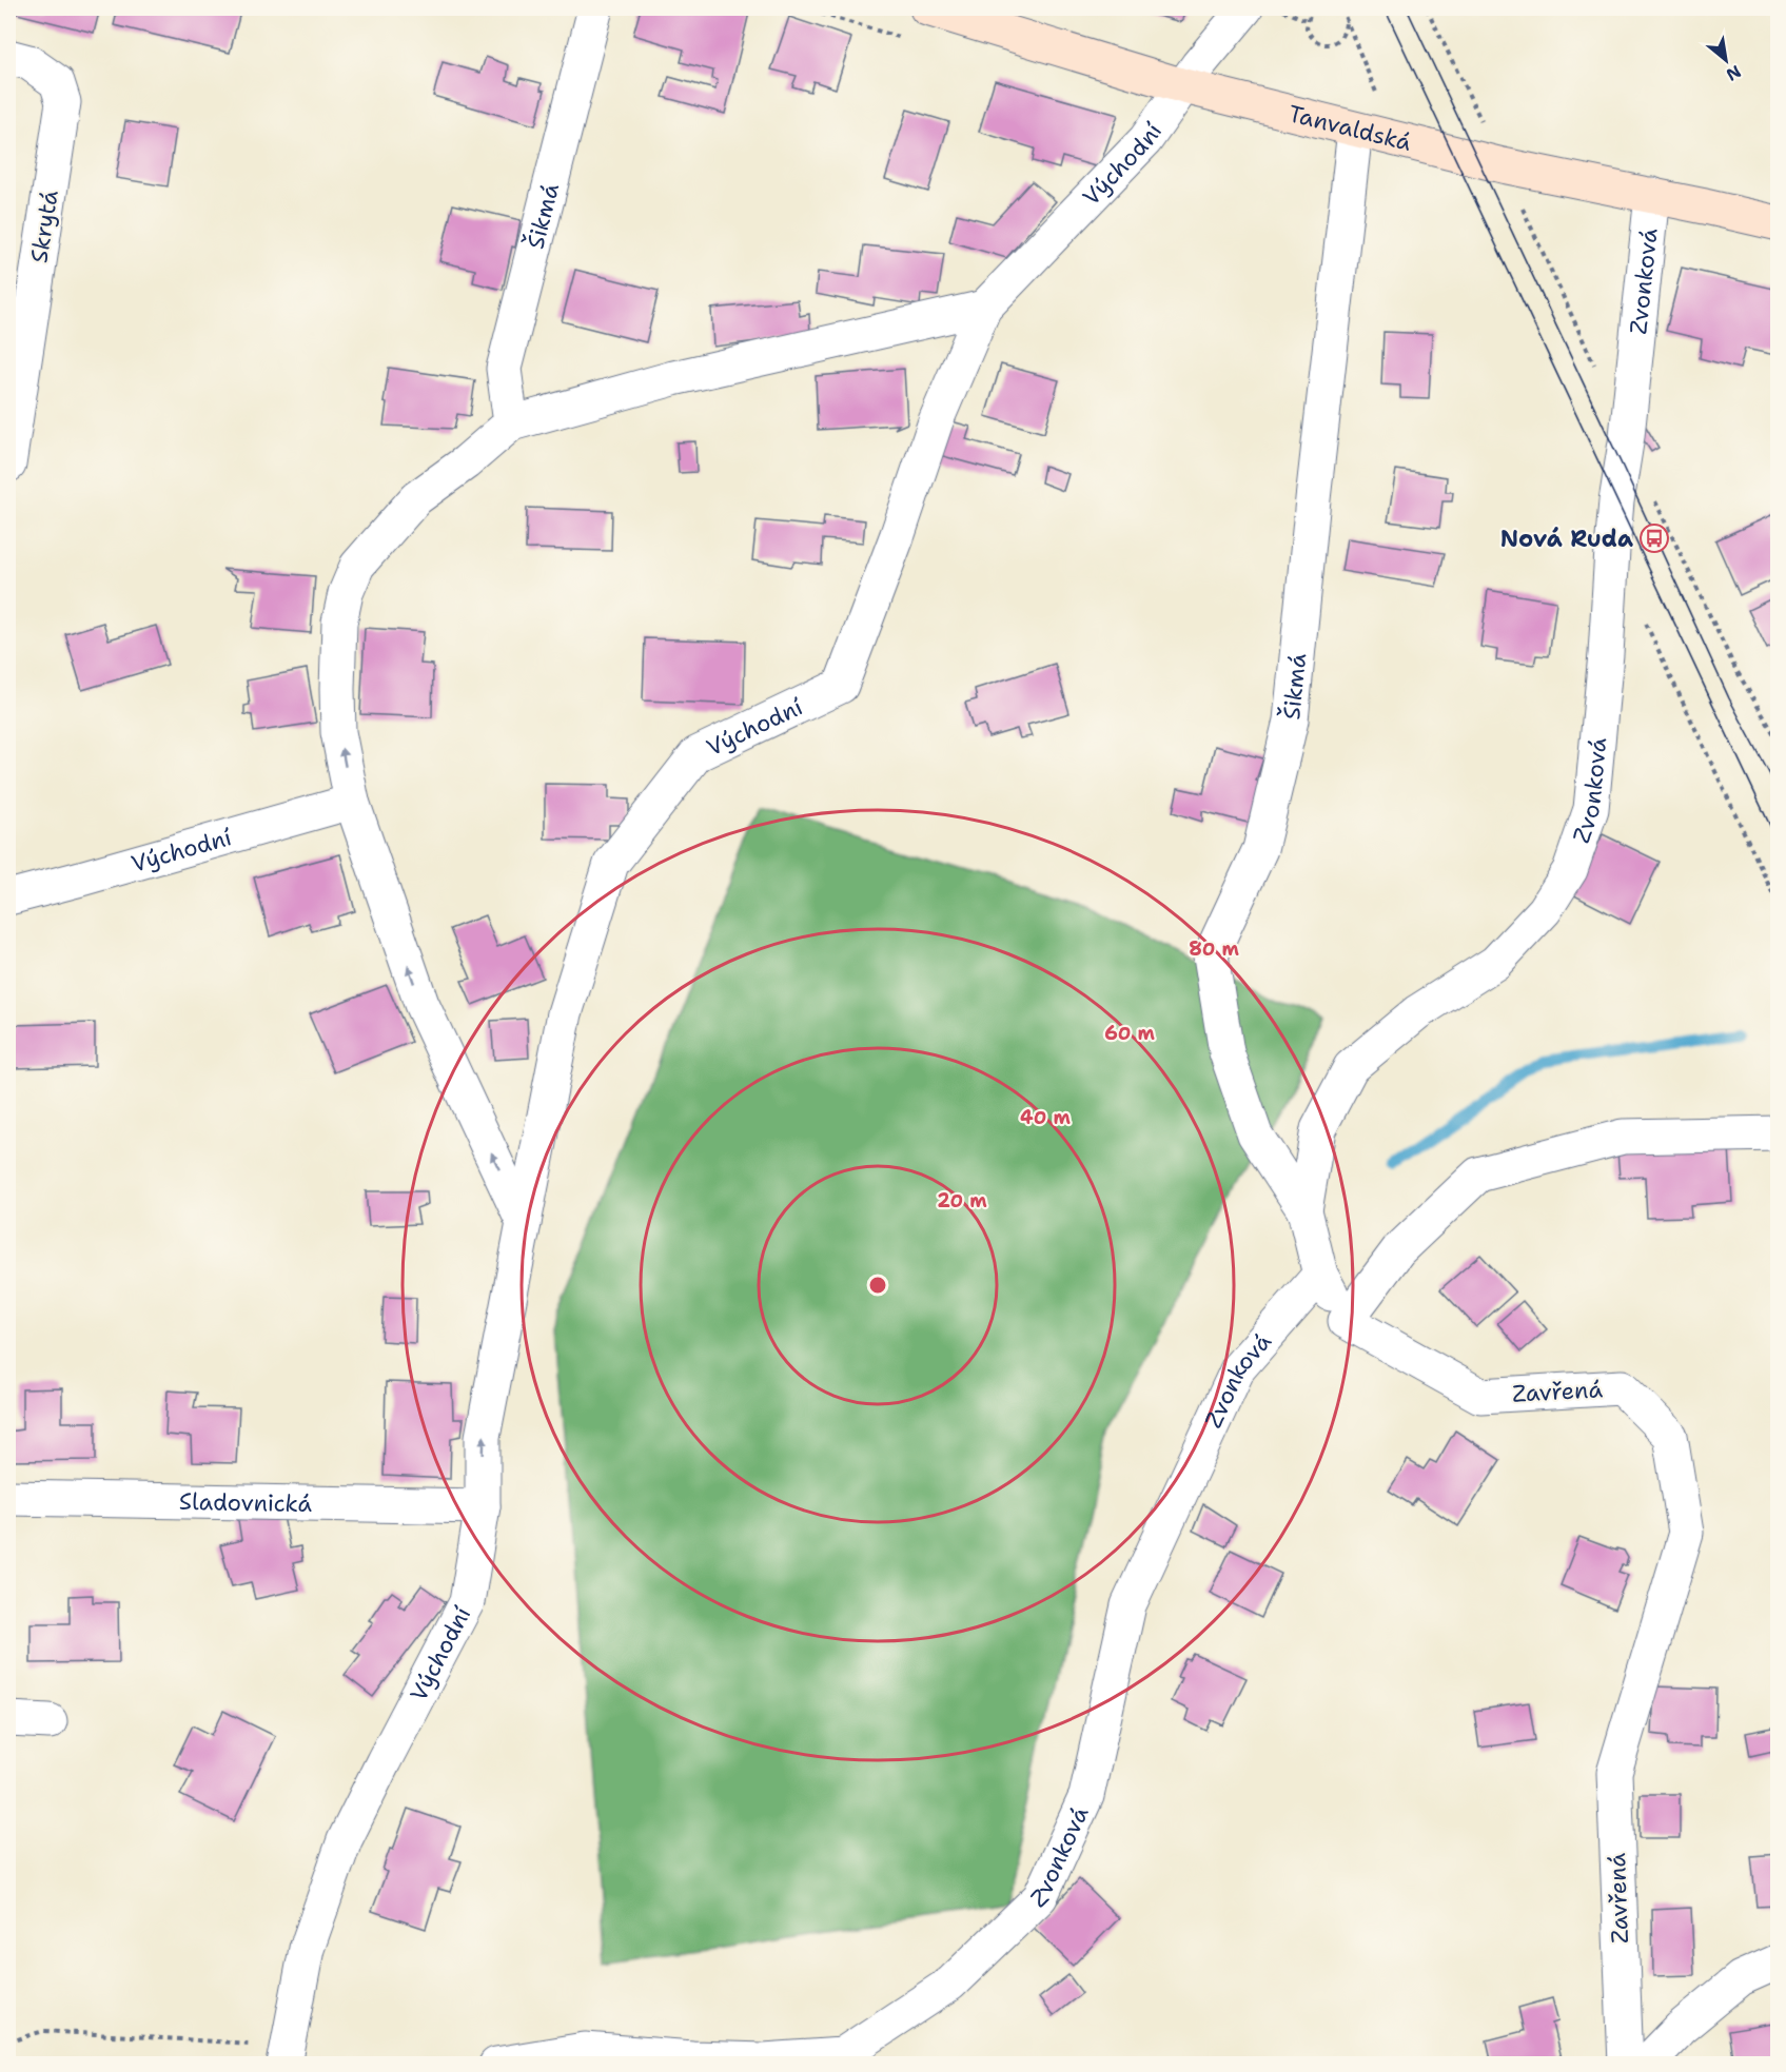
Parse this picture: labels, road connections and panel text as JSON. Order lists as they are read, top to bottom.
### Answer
{
  "streets": {
    "main road": ["Tanvaldská"],
    "street": [
      "Východní",
      "Šikmá",
      "Skrytá",
      "Zvonková",
      "Zavřená",
      "Sladovnická"
    ]
  },
  "crossings": [
    ["Tanvaldská", "Východní"],
    ["Tanvaldská", "Šikmá"],
    ["Tanvaldská", "Zvonková"],
    ["Východní", "Sladovnická"],
    ["Šikmá", "Zvonková"],
    ["Zvonková", "Zavřená"]
  ],
  "places": {
    "bus stop": ["Nová Ruda"]
  },
  "north": "bottom right",
  "rings": [
    "80 m",
    "60 m",
    "40 m",
    "20 m"
  ]
}
